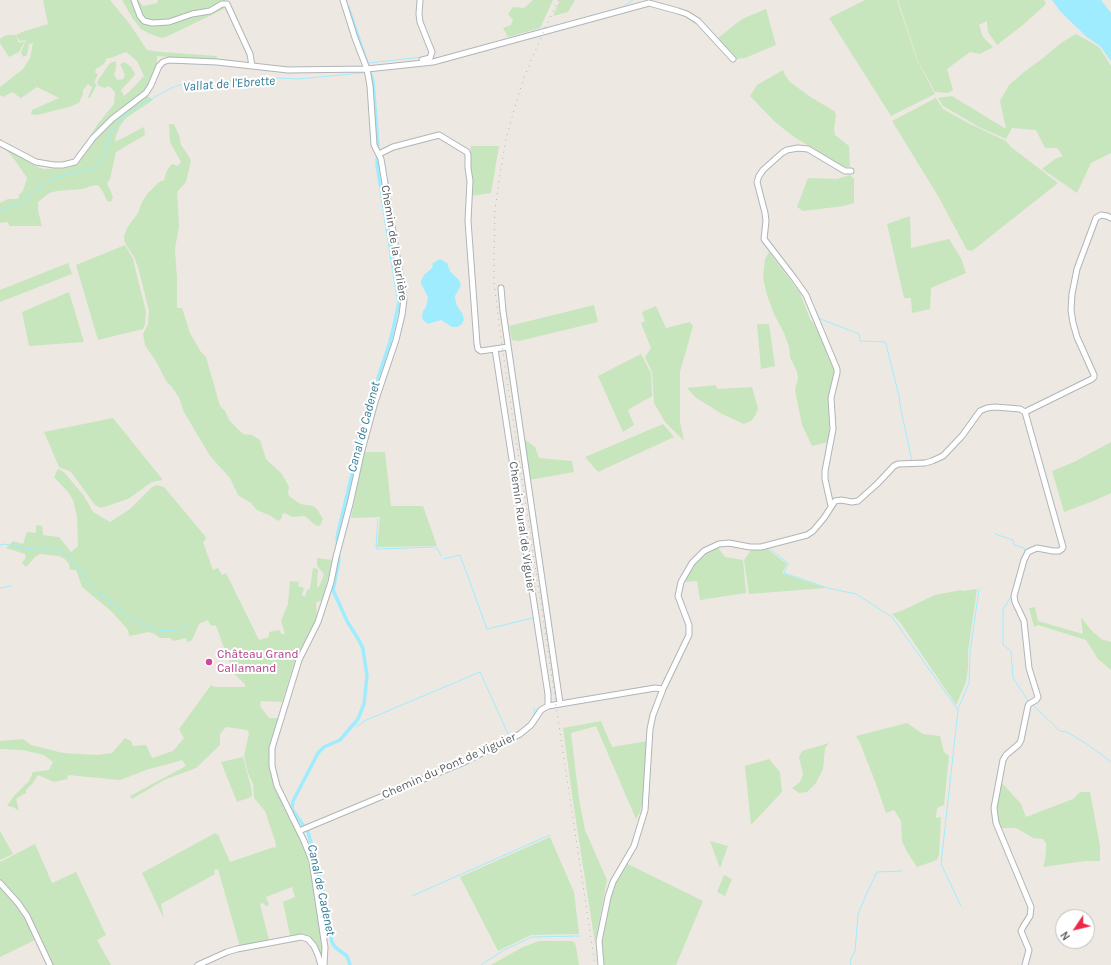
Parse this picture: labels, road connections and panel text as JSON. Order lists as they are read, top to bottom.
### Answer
{
  "streets": {
    "street": ["Chemin de la Burlière", "Chemin Rural de Viguier", "Chemin du Pont de Viguier"]
  },
  "crossings": [
    ["Chemin de la Burlière", "Chemin du Pont de Viguier"],
    ["Chemin Rural de Viguier", "Chemin du Pont de Viguier"]
  ],
  "water": ["Vallat de l'Ebrette", "Canal de Cadenet"],
  "places": ["Château Grand Callamand"],
  "north": "bottom left"
}
